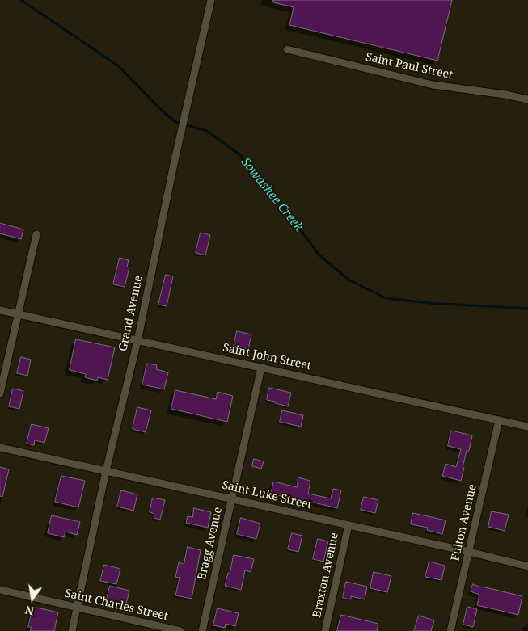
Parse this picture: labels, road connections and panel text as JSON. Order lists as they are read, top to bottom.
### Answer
{
  "streets": {
    "street": [
      "Saint Paul Street",
      "Grand Avenue",
      "Saint John Street",
      "Saint Luke Street",
      "Fulton Avenue",
      "Bragg Avenue",
      "Braxton Avenue",
      "Saint Charles Street"
    ]
  },
  "crossings": [
    ["Grand Avenue", "Saint John Street"],
    ["Grand Avenue", "Saint Luke Street"],
    ["Grand Avenue", "Saint Charles Street"],
    ["Saint John Street", "Fulton Avenue"],
    ["Saint John Street", "Bragg Avenue"],
    ["Saint Luke Street", "Fulton Avenue"],
    ["Saint Luke Street", "Bragg Avenue"],
    ["Saint Luke Street", "Braxton Avenue"]
  ],
  "water": ["Sowashee Creek"],
  "north": "bottom"
}
